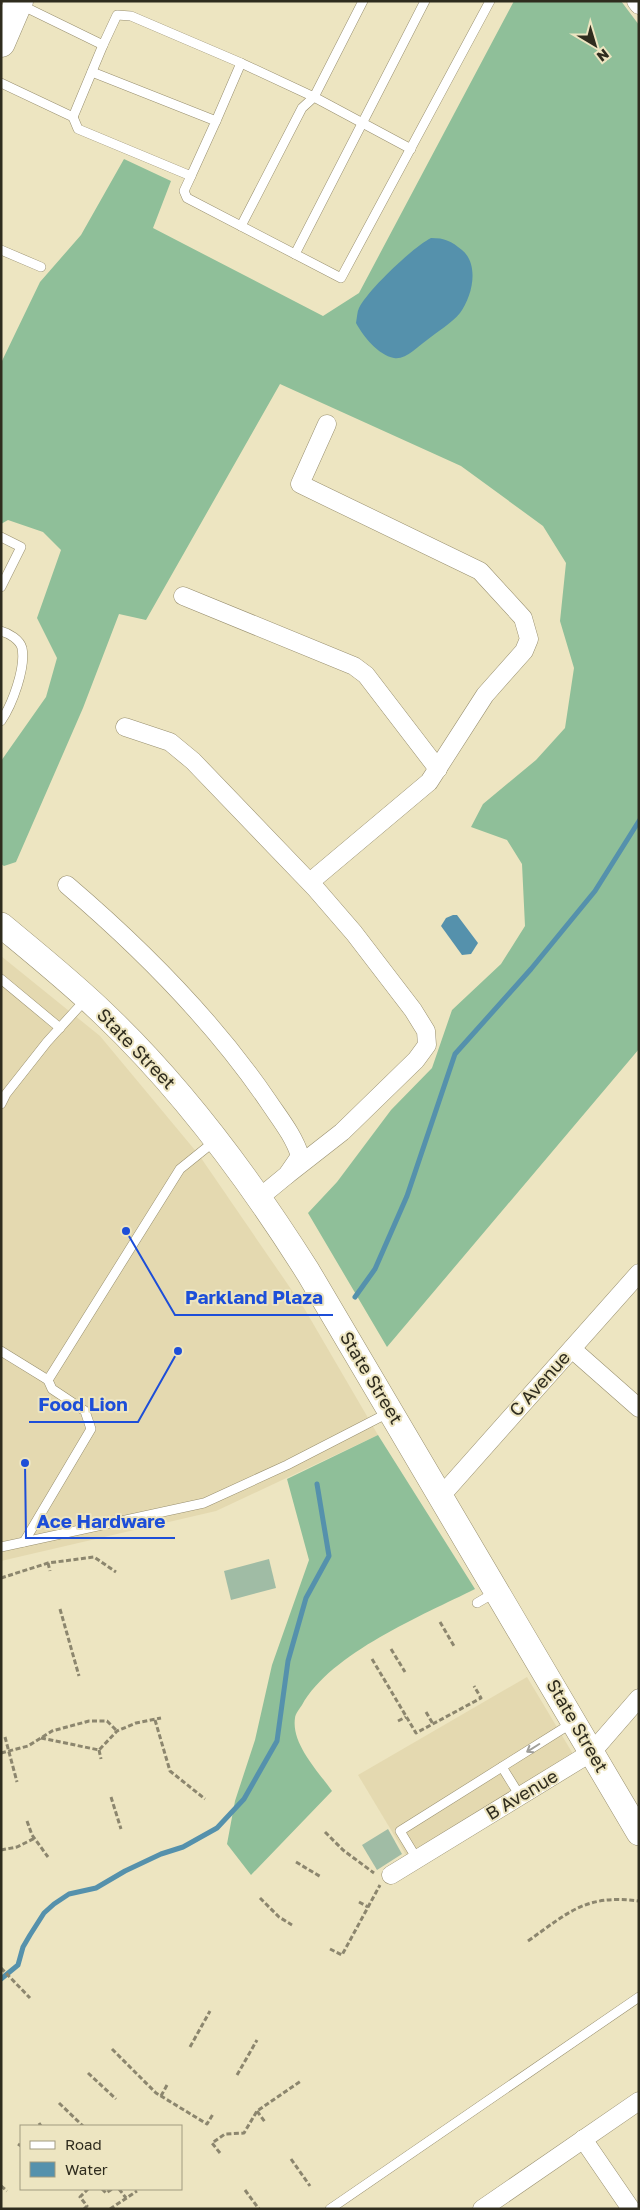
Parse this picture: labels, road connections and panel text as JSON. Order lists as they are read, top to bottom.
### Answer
{
  "streets": {
    "main road": ["State Street"],
    "street": ["C Avenue", "B Avenue"]
  },
  "crossings": [
    ["State Street", "C Avenue"],
    ["State Street", "B Avenue"]
  ],
  "places": ["Parkland Plaza", "Food Lion", "Ace Hardware"],
  "legend": ["Road", "Water"],
  "north": "bottom right"
}
